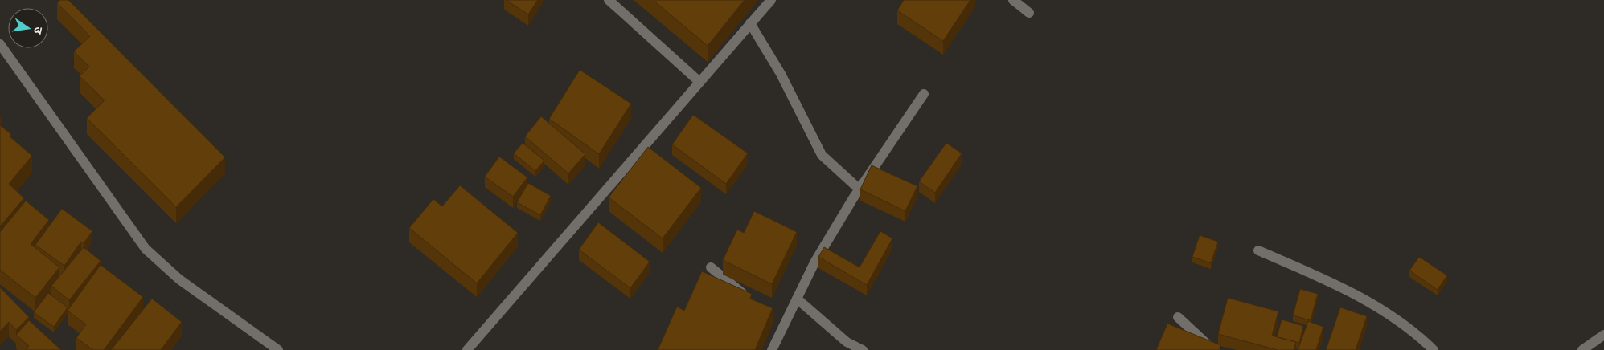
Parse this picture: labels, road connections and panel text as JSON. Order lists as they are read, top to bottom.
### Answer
{
  "north": "right"
}
